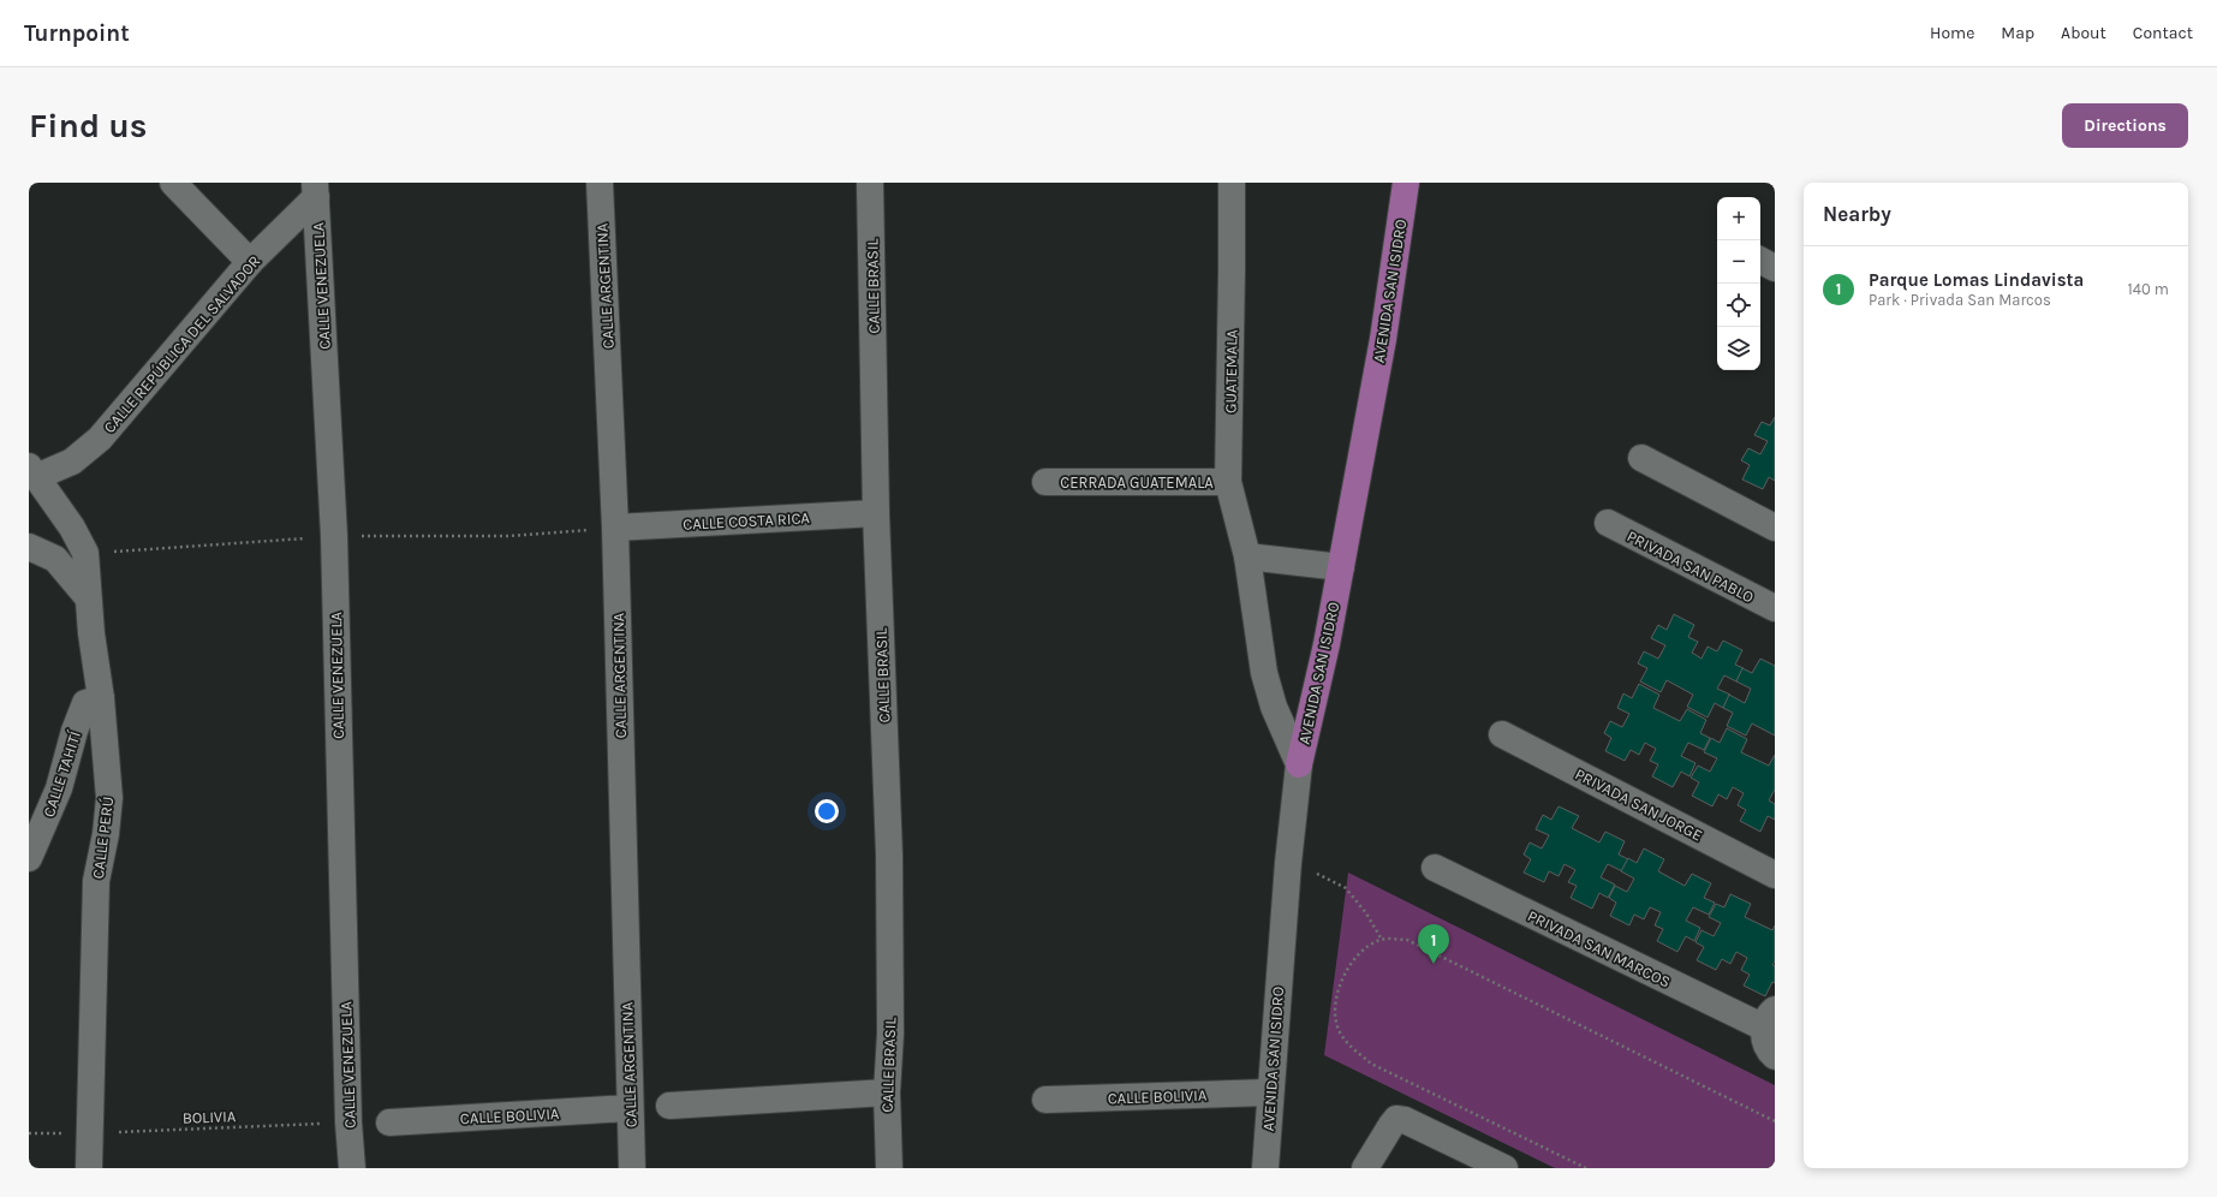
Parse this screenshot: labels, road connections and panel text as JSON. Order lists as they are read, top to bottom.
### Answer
{
  "streets": {
    "main road": ["AVENIDA SAN ISIDRO"],
    "street": [
      "CALLE VENEZUELA",
      "CALLE ARGENTINA",
      "CALLE BRASIL",
      "CALLE REPÚBLICA DEL SALVADOR",
      "GUATEMALA",
      "CERRADA GUATEMALA",
      "CALLE COSTA RICA",
      "PRIVADA SAN PABLO",
      "CALLE TAHITÍ",
      "PRIVADA SAN JORGE",
      "CALLE PERÚ",
      "PRIVADA SAN MARCOS",
      "CALLE BOLIVIA"
    ],
    "path": ["BOLIVIA"]
  },
  "crossings": [
    ["CALLE VENEZUELA", "CALLE REPÚBLICA DEL SALVADOR"],
    ["CALLE VENEZUELA", "BOLIVIA"],
    ["CALLE ARGENTINA", "CALLE COSTA RICA"],
    ["CALLE ARGENTINA", "CALLE BOLIVIA"],
    ["CALLE BRASIL", "CALLE COSTA RICA"],
    ["AVENIDA SAN ISIDRO", "GUATEMALA"],
    ["AVENIDA SAN ISIDRO", "CALLE BOLIVIA"],
    ["CALLE REPÚBLICA DEL SALVADOR", "CALLE PERÚ"],
    ["GUATEMALA", "CERRADA GUATEMALA"],
    ["CALLE TAHITÍ", "CALLE PERÚ"],
    ["CALLE PERÚ", "BOLIVIA"]
  ],
  "page": {
    "header": "Turnpoint",
    "nav": [
      "Home",
      "Map",
      "About",
      "Contact"
    ],
    "buttons": "Directions",
    "title": "Find us",
    "heading": "Nearby",
    "map_buttons": ["+", "−"],
    "list": [
      {
        "mark": "1",
        "name": "Parque Lomas Lindavista",
        "note": "Park · Privada San Marcos",
        "value": "140 m"
      }
    ],
    "pins": "1"
  }
}
